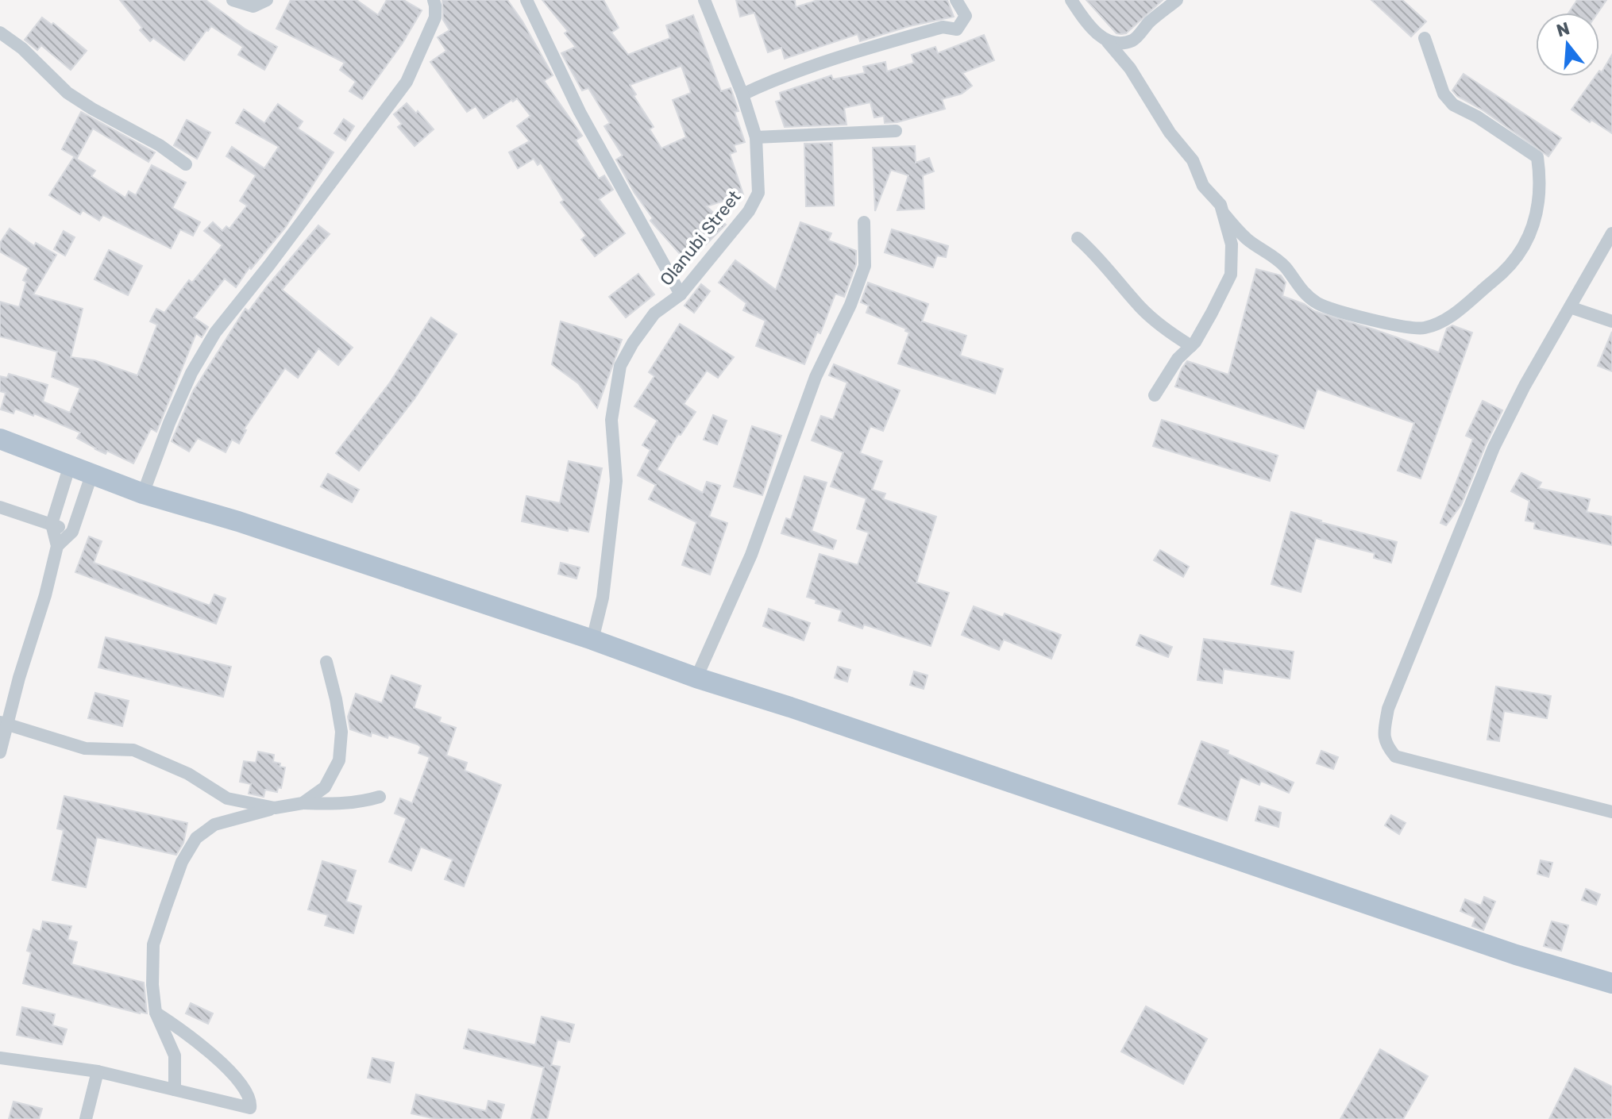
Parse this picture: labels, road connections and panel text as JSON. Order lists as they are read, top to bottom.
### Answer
{
  "streets": {
    "street": ["Olanubi Street"]
  },
  "north": "top"
}
